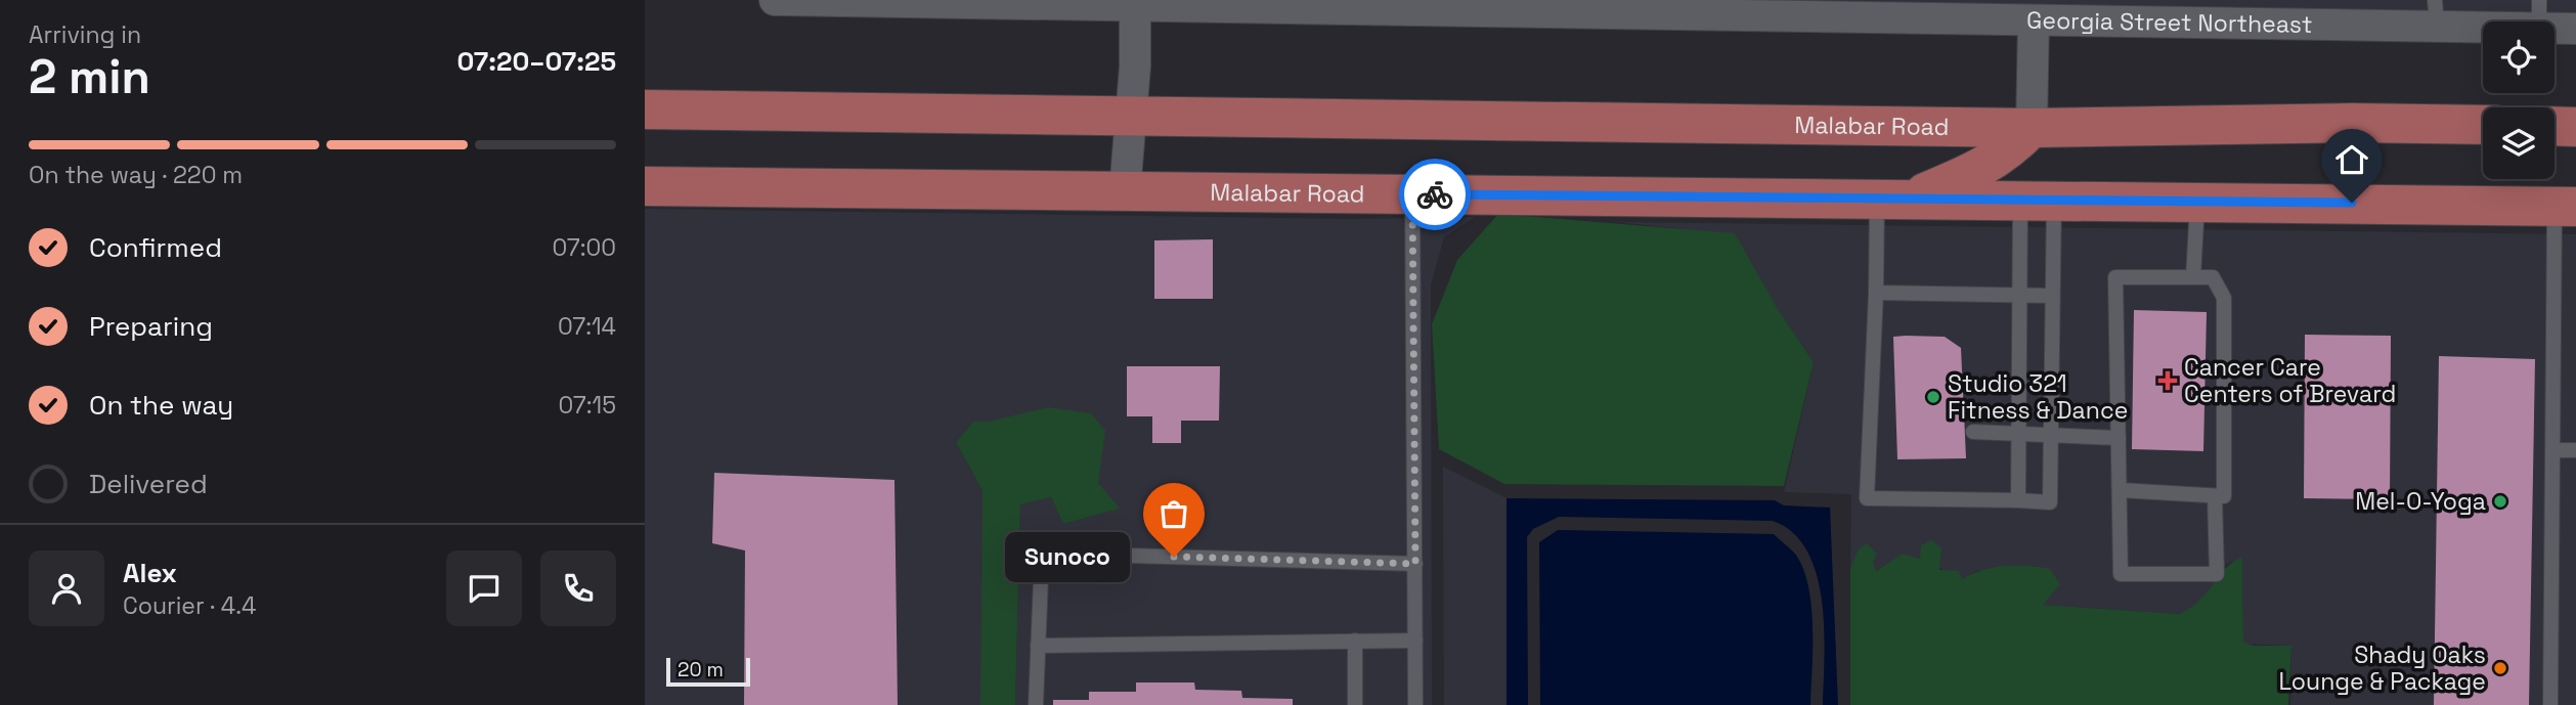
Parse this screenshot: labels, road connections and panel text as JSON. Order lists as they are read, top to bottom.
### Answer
{
  "streets": {
    "main road": ["Malabar Road"],
    "street": ["Georgia Street Northeast"]
  },
  "places": {
    "health": ["Cancer Care Centers of Brevard"],
    "other": [
      "Studio 321 Fitness & Dance",
      "Mel-O-Yoga",
      "Sunoco",
      "Shady Oaks Lounge & Package"
    ]
  },
  "scale_bar": "20 m",
  "page": {
    "heading": ["2 min", "Arriving in", "07:20–07:25"],
    "panel": ["Alex", "Courier · 4.4"],
    "bar": "On the way · 220 m",
    "list": [
      ["Confirmed", "07:00"],
      ["Preparing", "07:14"],
      ["On the way", "07:15"],
      "Delivered"
    ],
    "bubble": "Sunoco",
    "scale": "20 m"
  }
}
